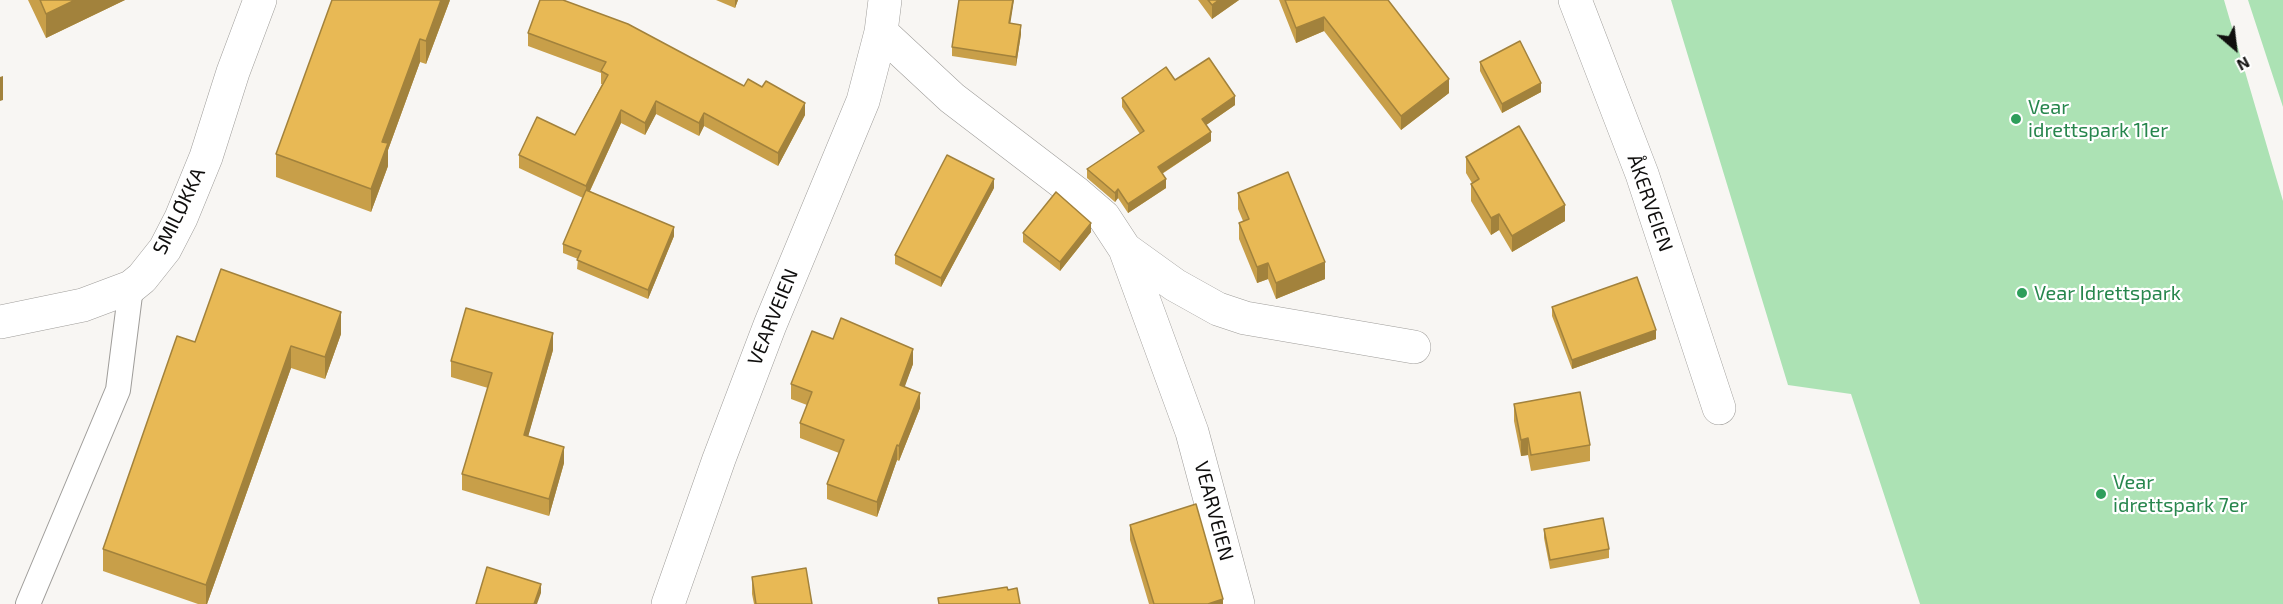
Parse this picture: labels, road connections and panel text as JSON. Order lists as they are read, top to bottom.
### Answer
{
  "streets": {
    "street": ["ÅKERVEIEN", "SMILØKKA", "VEARVEIEN"]
  },
  "places": ["Vear idrettspark 11er", "Vear Idrettspark", "Vear idrettspark 7er"],
  "north": "bottom right"
}
